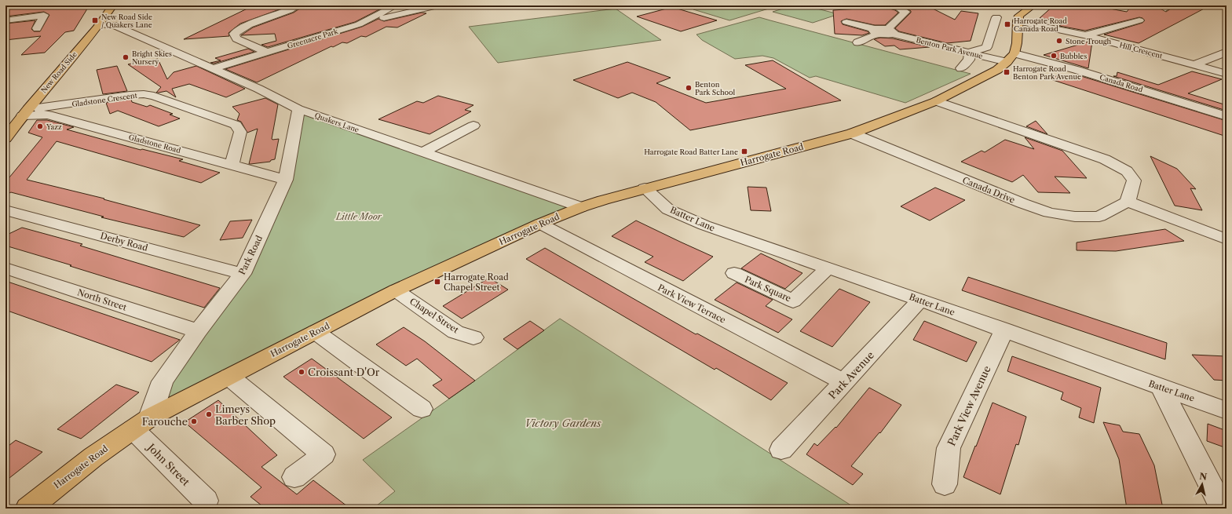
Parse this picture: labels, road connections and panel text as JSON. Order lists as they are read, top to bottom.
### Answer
{
  "streets": {
    "main road": ["New Road Side", "Harrogate Road"],
    "street": [
      "Greenacre Park",
      "Benton Park Avenue",
      "Hill Crescent",
      "Canada Road",
      "Gladstone Crescent",
      "Quakers Lane",
      "Gladstone Road",
      "Canada Drive",
      "Batter Lane",
      "Derby Road",
      "Park Road",
      "Park Square",
      "North Street",
      "Park View Terrace",
      "Chapel Street",
      "Park Avenue",
      "Park View Avenue",
      "John Street"
    ]
  },
  "crossings": [
    ["Greenacre Park", "Quakers Lane"],
    ["Benton Park Avenue", "Canada Road"],
    ["Benton Park Avenue", "Harrogate Road"],
    ["New Road Side", "Gladstone Crescent"],
    ["New Road Side", "Quakers Lane"],
    ["New Road Side", "Gladstone Road"],
    ["Canada Road", "Harrogate Road"],
    ["Gladstone Crescent", "Gladstone Road"],
    ["Quakers Lane", "Harrogate Road"],
    ["Quakers Lane", "Park Road"],
    ["Gladstone Road", "Park Road"],
    ["Harrogate Road", "Canada Drive"],
    ["Harrogate Road", "Batter Lane"],
    ["Harrogate Road", "Park Road"],
    ["Harrogate Road", "Park View Terrace"],
    ["Harrogate Road", "Chapel Street"],
    ["Harrogate Road", "John Street"],
    ["Batter Lane", "Park Square"],
    ["Batter Lane", "Park Avenue"],
    ["Batter Lane", "Park View Avenue"],
    ["Derby Road", "Park Road"],
    ["Park Road", "North Street"],
    ["Park Road", "John Street"],
    ["Park View Terrace", "Park Avenue"]
  ],
  "parks": ["Little Moor", "Victory Gardens"],
  "places": {
    "transit": [
      "New Road Side / Quakers Lane",
      "Harrogate Road Canada Road",
      "Harrogate Road Benton Park Avenue",
      "Harrogate Road Batter Lane",
      "Harrogate Road Chapel Street"
    ],
    "other": [
      "Stone Trough",
      "Bubbles",
      "Bright Skies Nursery",
      "Benton Park School",
      "Yazz",
      "Croissant D'Or",
      "Limeys Barber Shop",
      "Farouche"
    ]
  },
  "north": "top"
}
